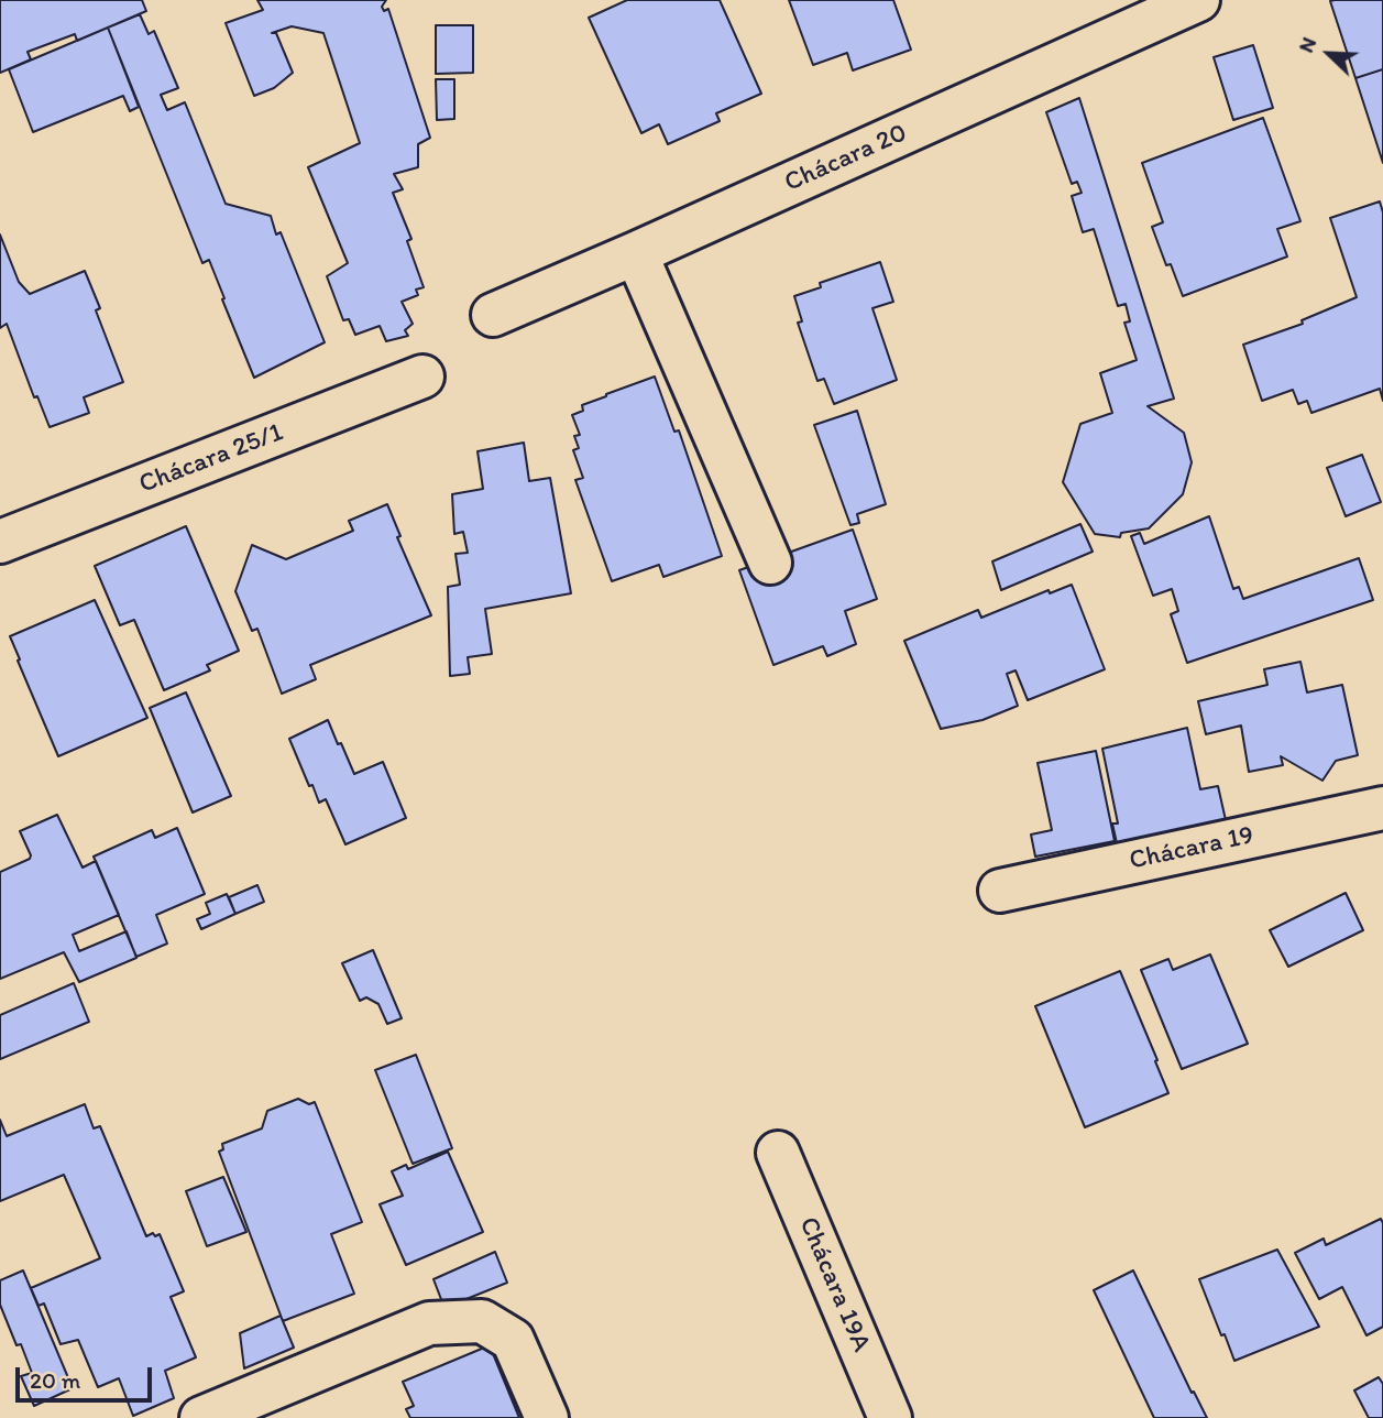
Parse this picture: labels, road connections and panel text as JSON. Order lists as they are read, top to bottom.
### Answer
{
  "streets": {
    "street": [
      "Chácara 20",
      "Chácara 25/1",
      "Chácara 19",
      "Chácara 19A"
    ]
  },
  "scale_bar": "20 m",
  "north": "top left"
}
